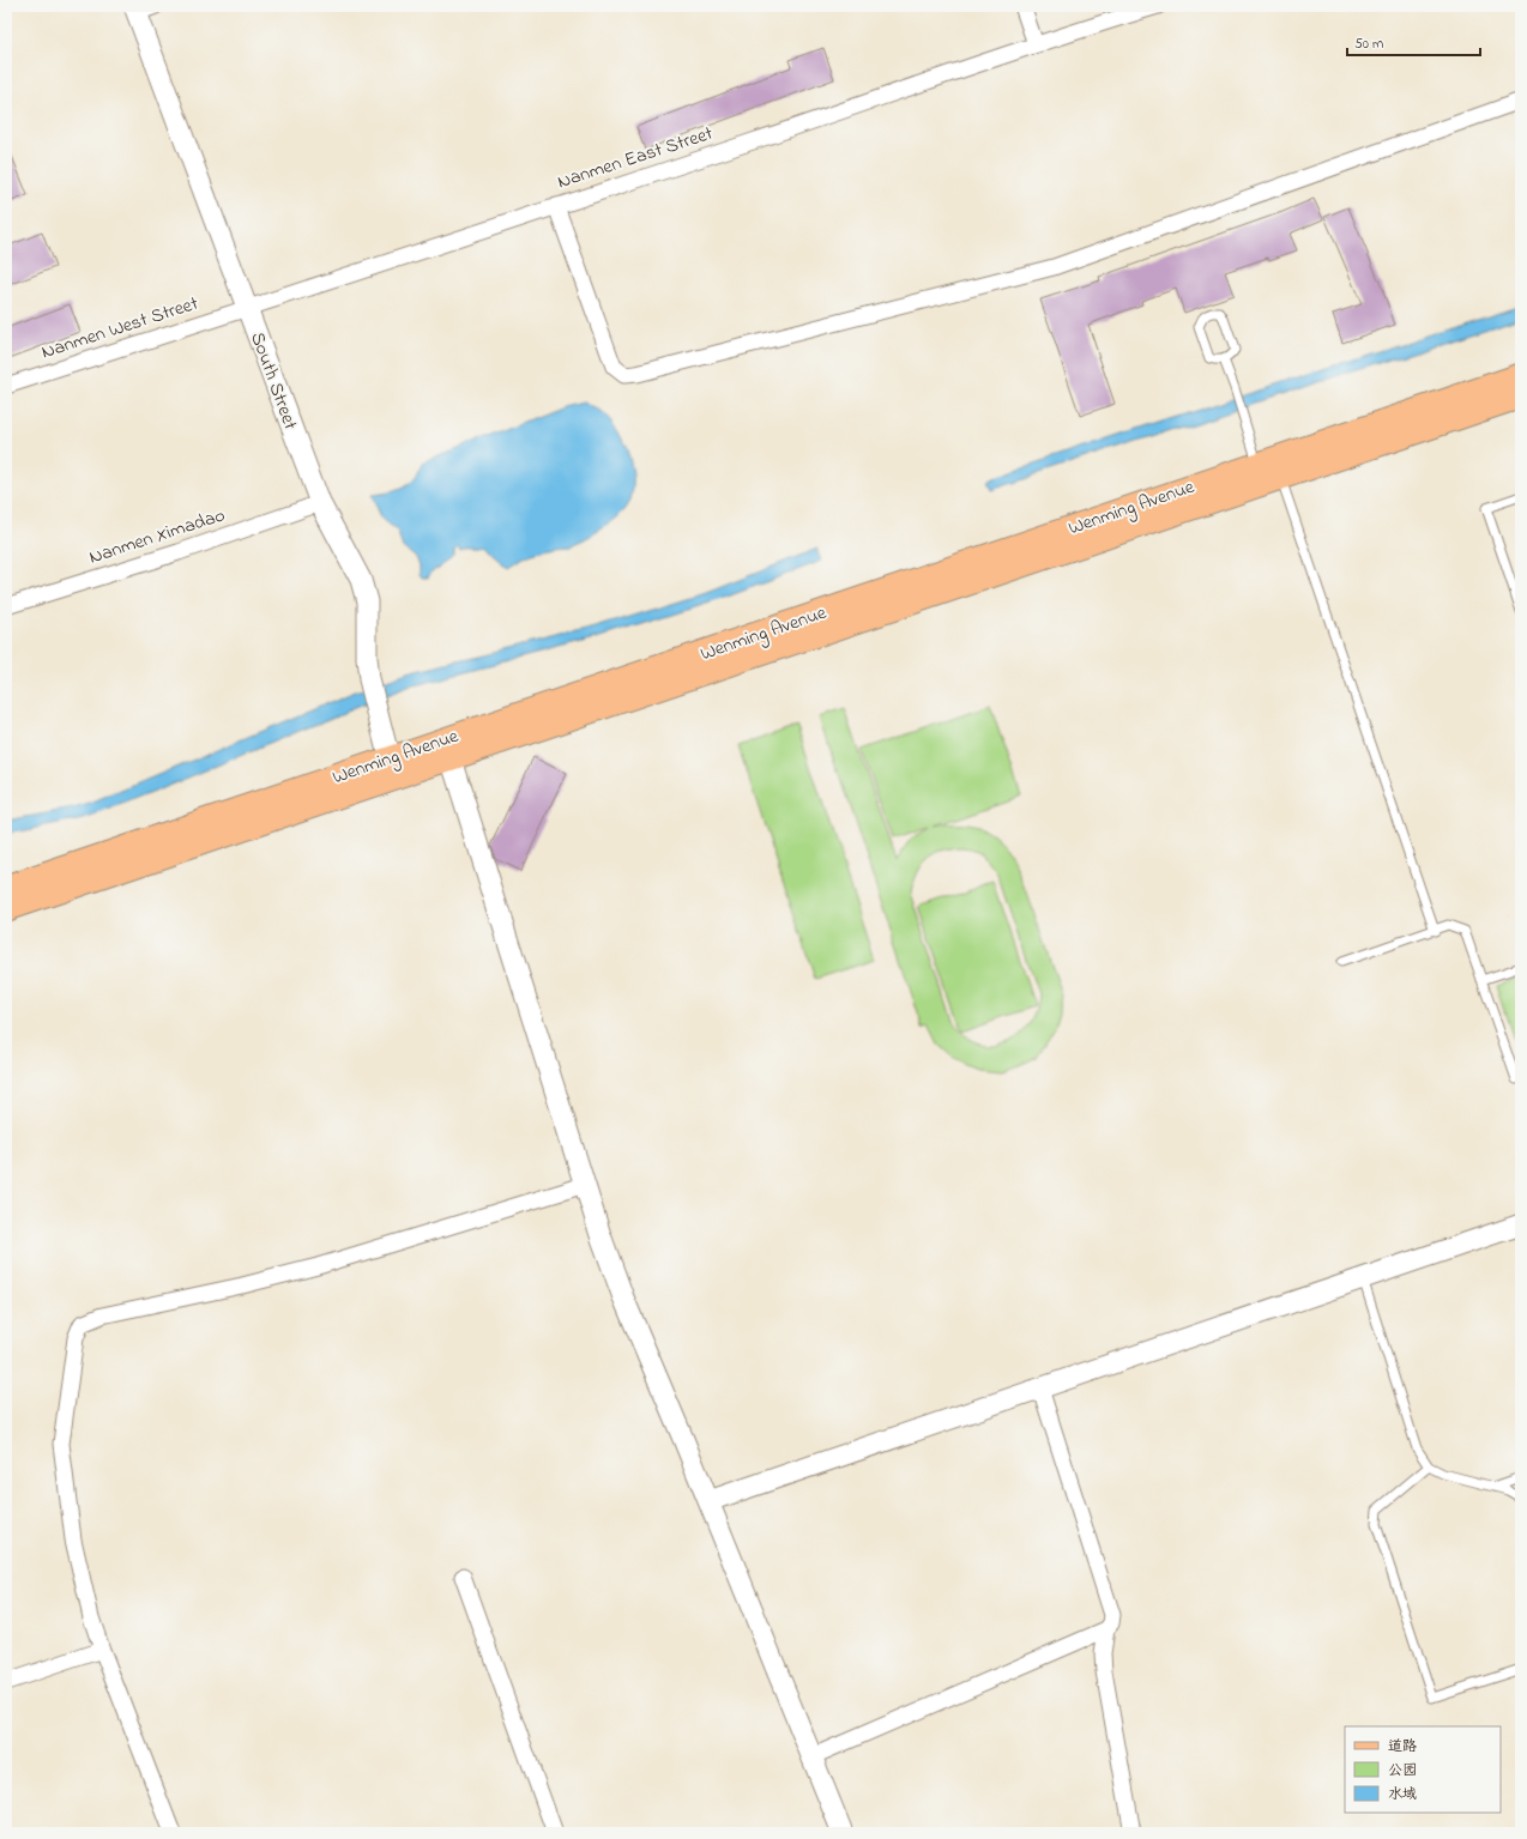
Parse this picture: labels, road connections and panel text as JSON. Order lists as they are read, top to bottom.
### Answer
{
  "streets": {
    "main road": ["Wenming Avenue"],
    "street": [
      "Nanmen East Street",
      "Nanmen West Street",
      "South Street",
      "Nanmen Ximadao"
    ]
  },
  "crossings": [
    ["Nanmen East Street", "Nanmen West Street"],
    ["Nanmen East Street", "South Street"],
    ["Nanmen West Street", "South Street"],
    ["South Street", "Wenming Avenue"],
    ["South Street", "Nanmen Ximadao"]
  ],
  "legend": ["道路", "公园", "水域"],
  "scale_bar": "50 m"
}
